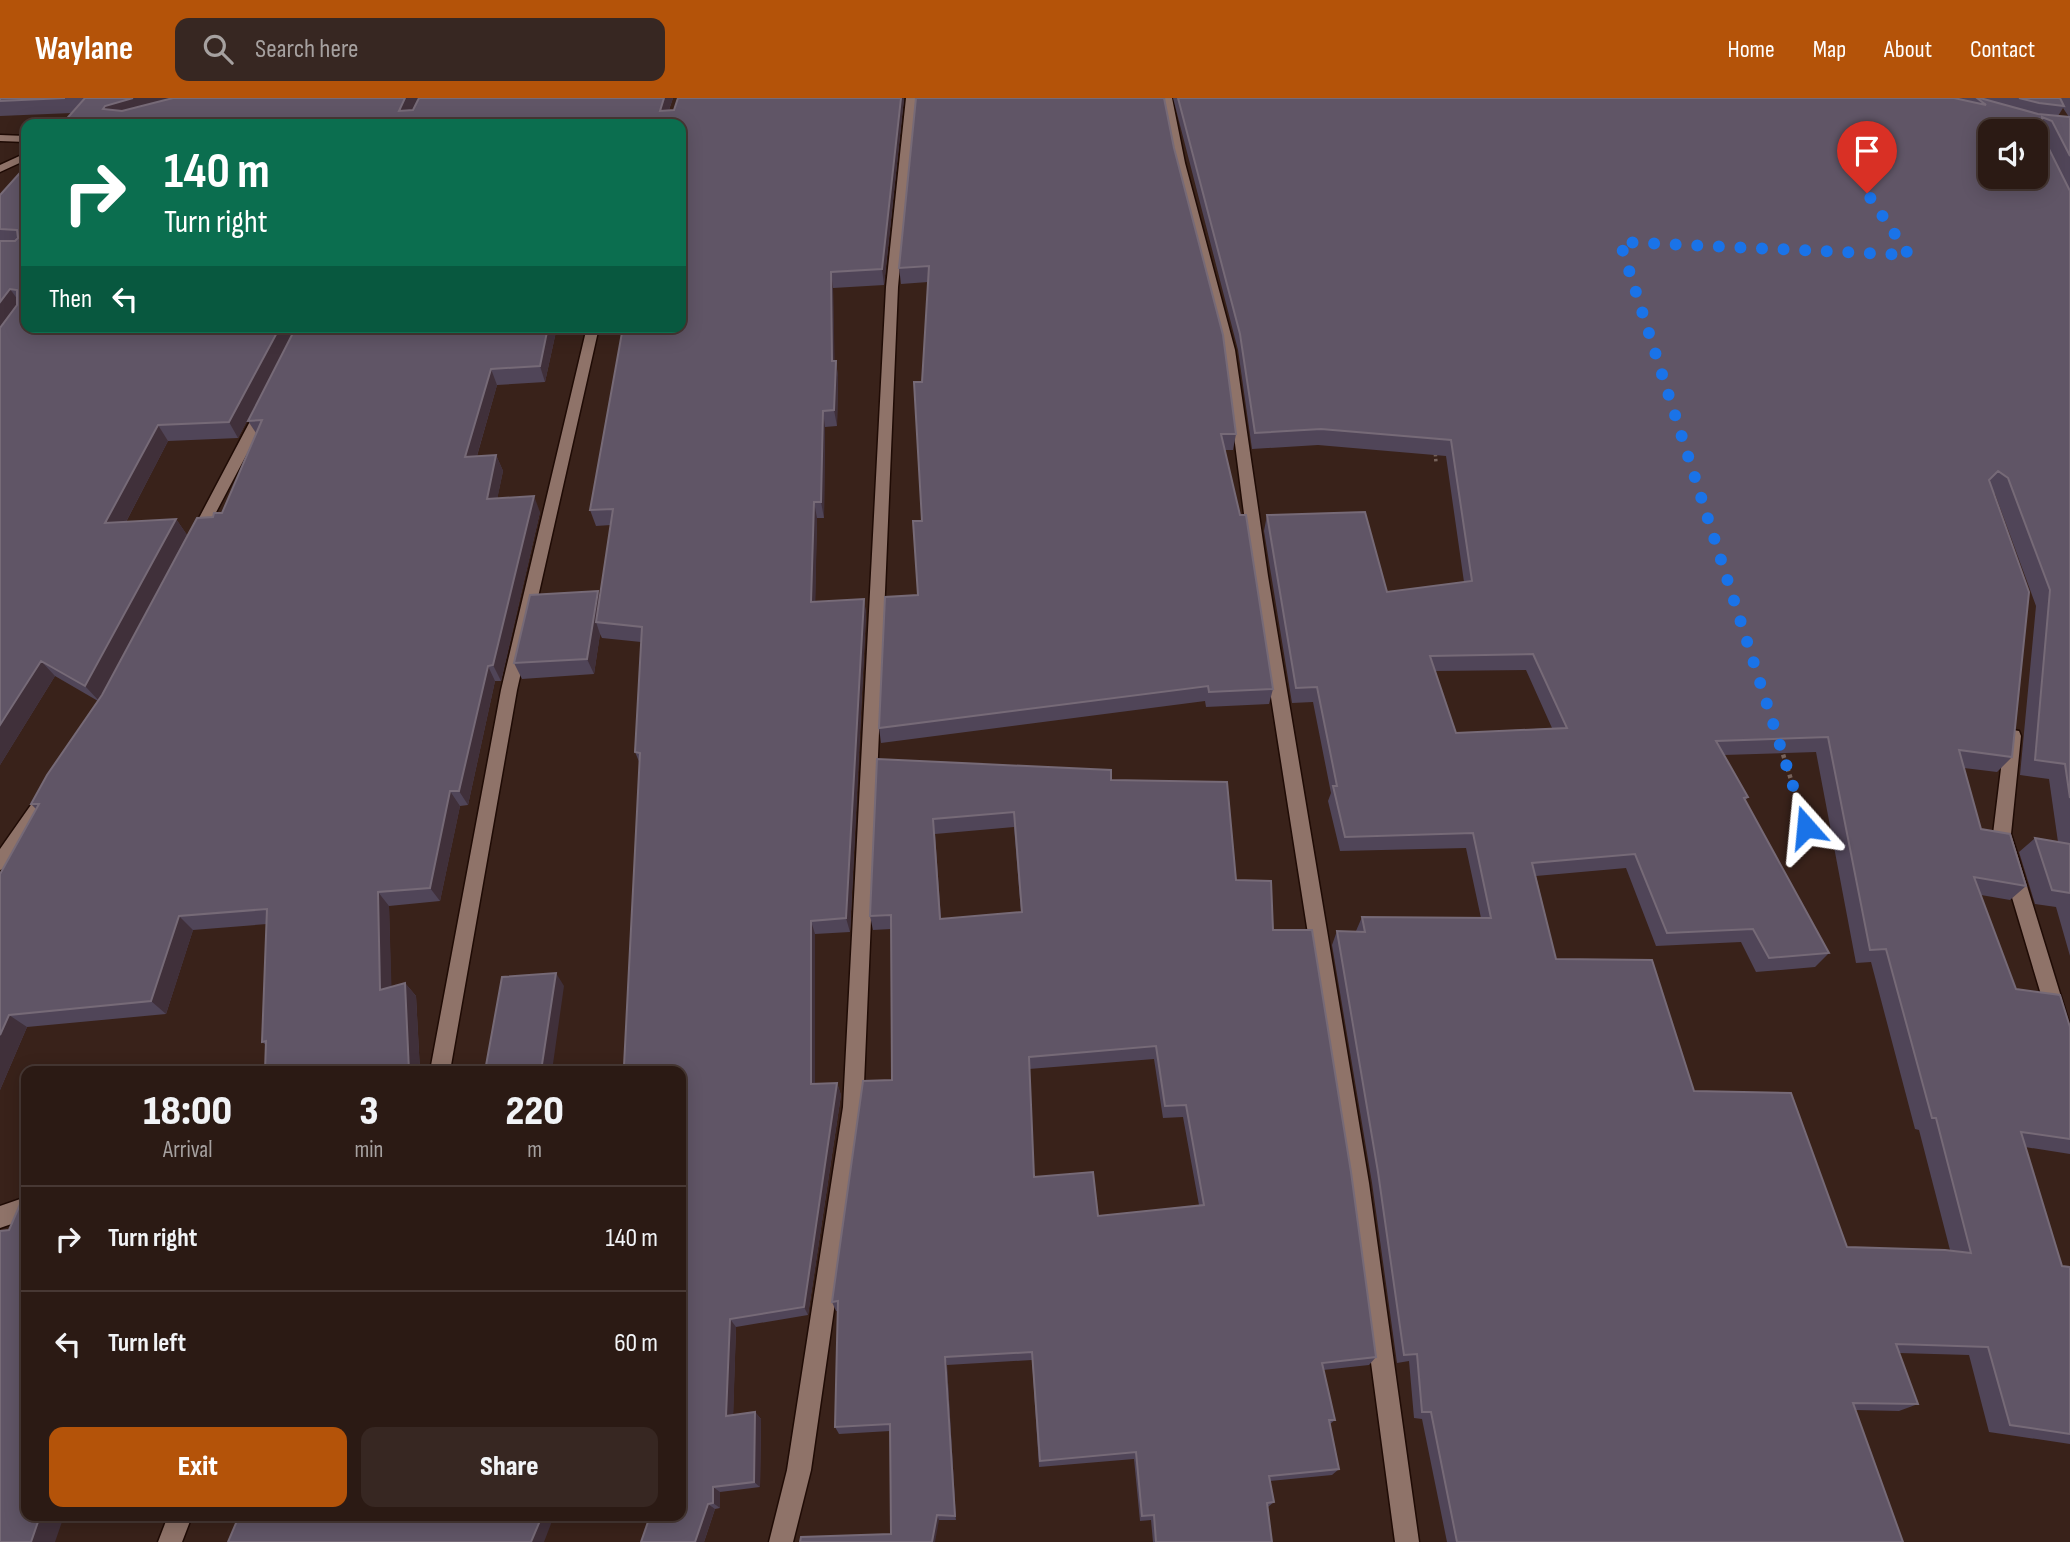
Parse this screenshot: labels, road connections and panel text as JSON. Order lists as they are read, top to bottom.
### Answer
{
  "page": {
    "header": "Waylane",
    "search": "Search here",
    "nav": [
      "Home",
      "Map",
      "About",
      "Contact"
    ],
    "turn": ["140 m", "Turn right"],
    "then": "Then",
    "eta": [
      "18:00",
      "Arrival",
      "3",
      "min",
      "220",
      "m"
    ],
    "list": [
      {
        "name": "Turn right",
        "value": "140 m"
      },
      {
        "name": "Turn left",
        "value": "60 m"
      }
    ],
    "buttons": ["Exit", "Share"]
  }
}
